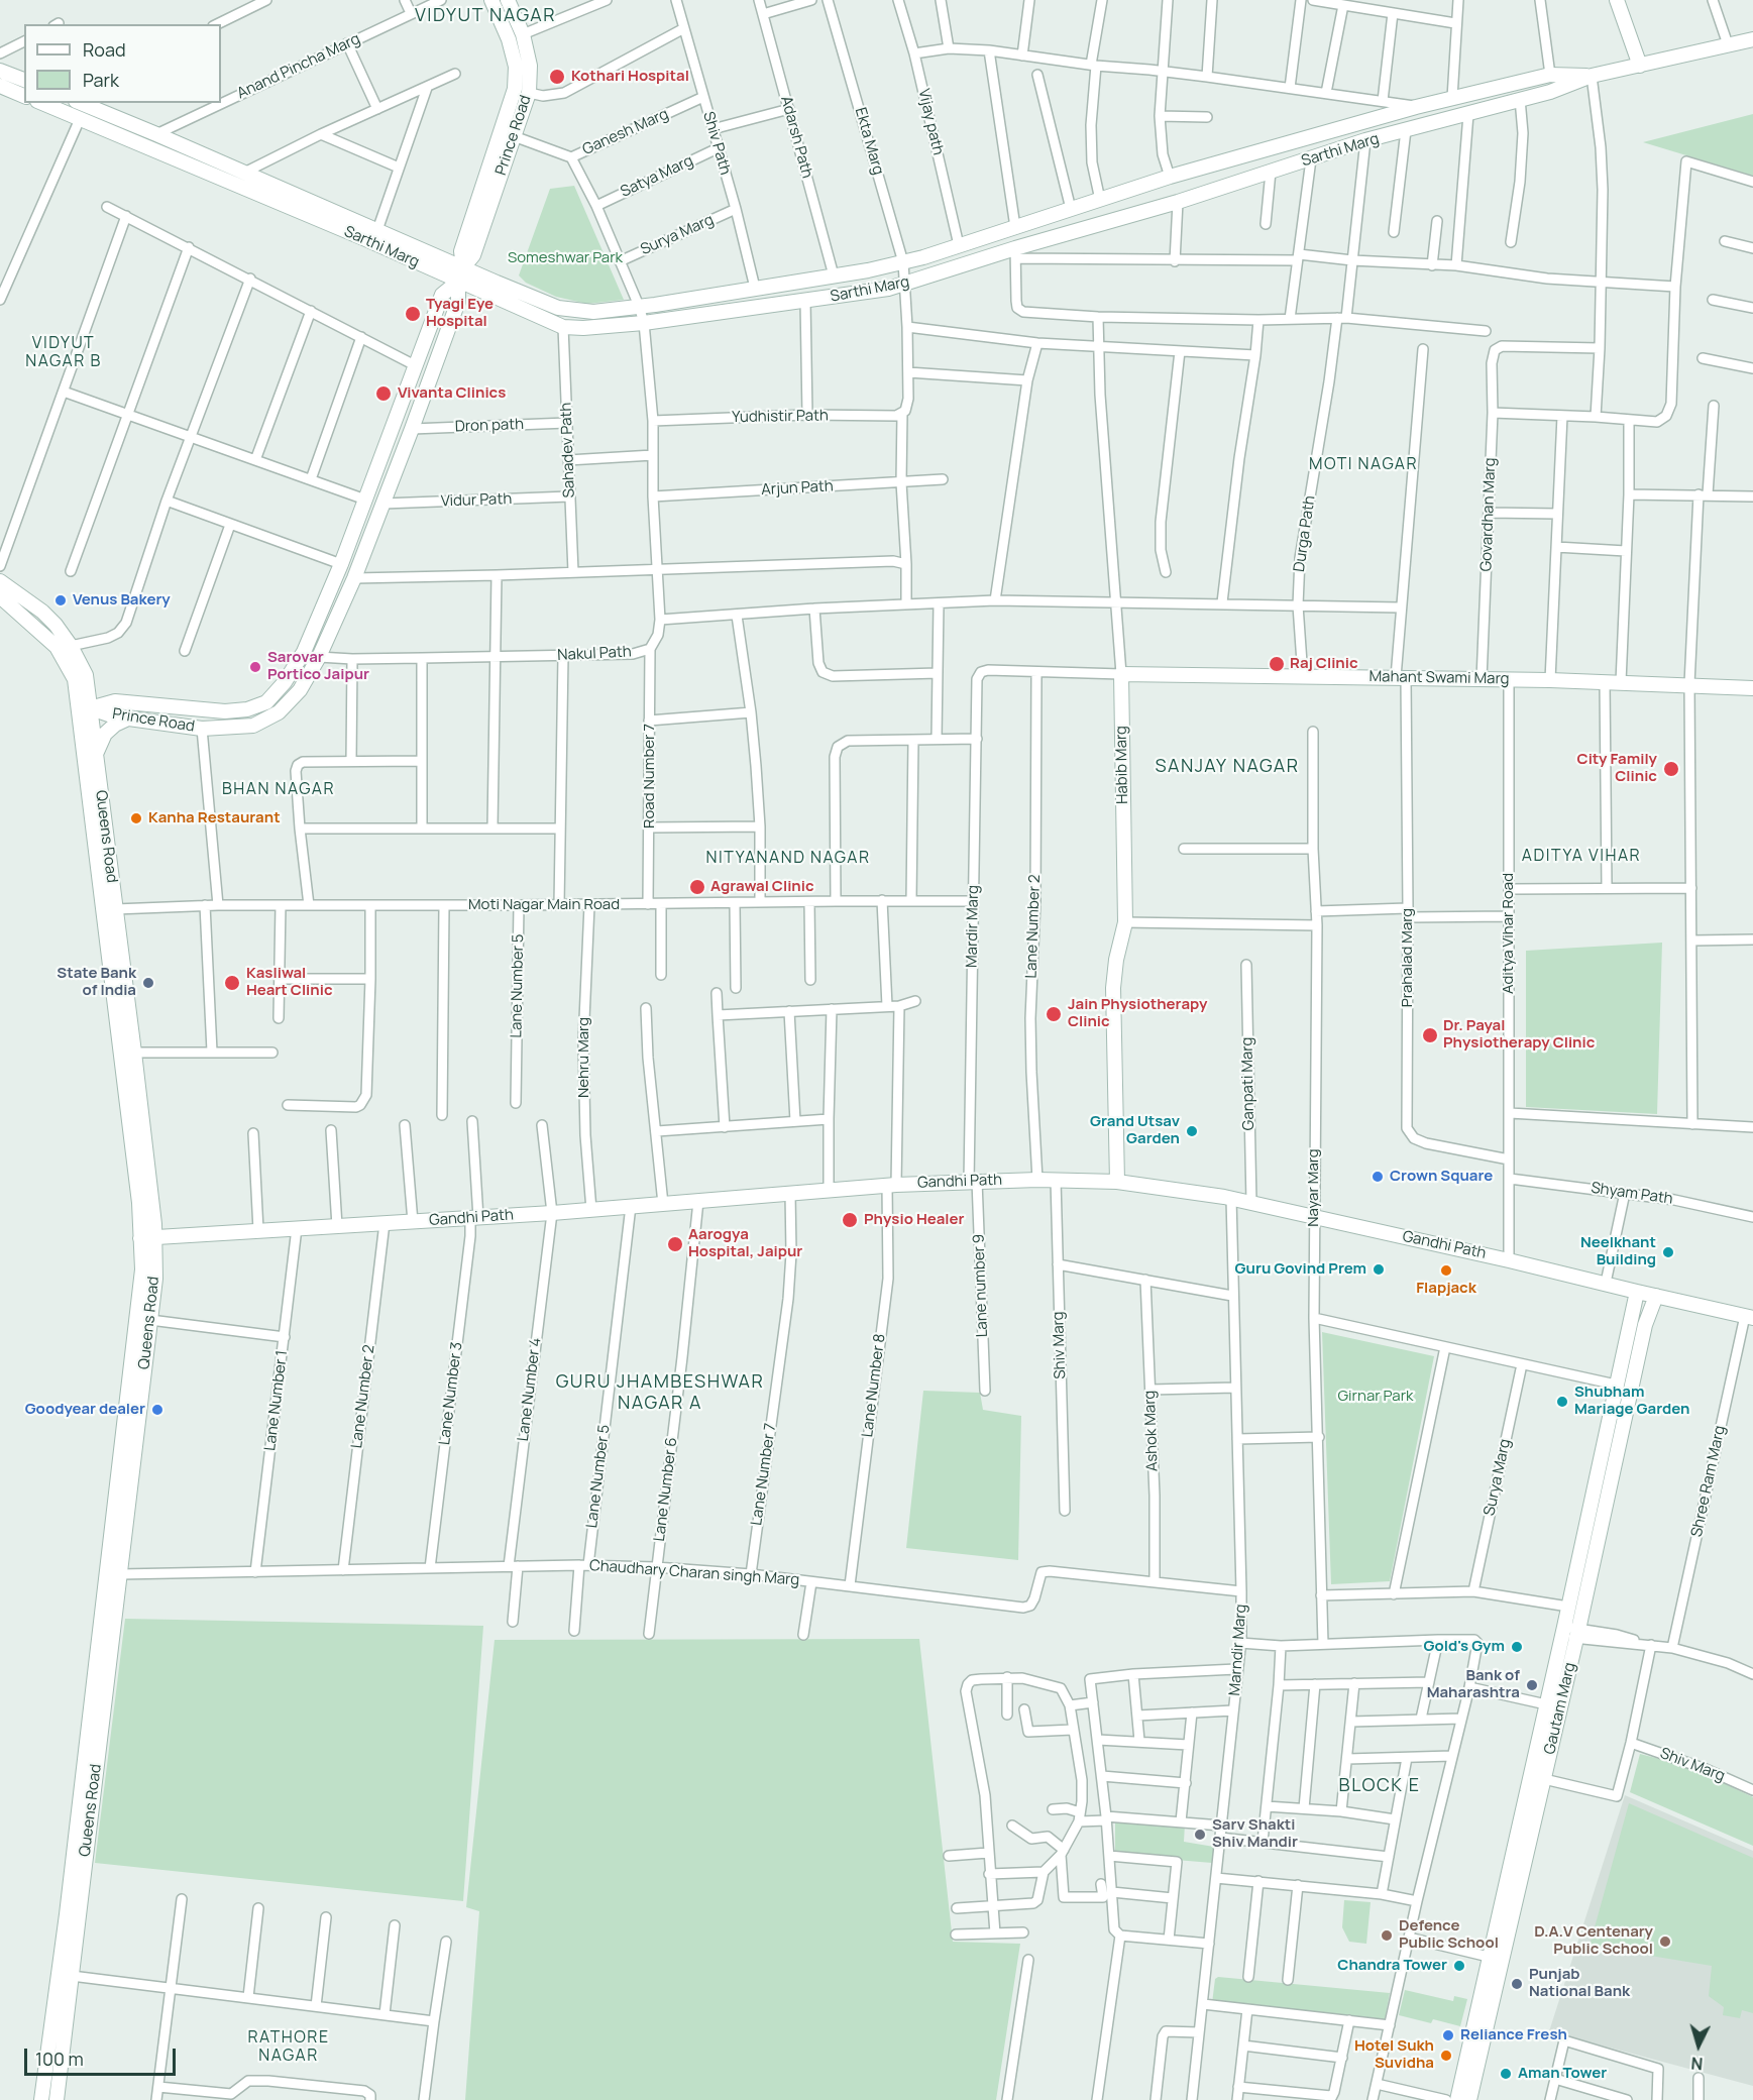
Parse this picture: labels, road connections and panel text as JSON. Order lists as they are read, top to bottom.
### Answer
{
  "streets": {
    "street": [
      "Anand Pincha Marg",
      "Vijay path",
      "Ganesh Marg",
      "Prince Road",
      "Adarsh Path",
      "Ekta Marg",
      "Shiv Path",
      "Sarthi Marg",
      "Satya Marg",
      "Surya Marg",
      "Yudhistir Path",
      "Dron path",
      "Sahadev Path",
      "Arjun Path",
      "Vidur Path",
      "Govardhan Marg",
      "Durga Path",
      "Nakul Path",
      "Mahant Swami Marg",
      "Habib Marg",
      "Road Number 7",
      "Queens Road",
      "Moti Nagar Main Road",
      "Mardir Marg",
      "Lane Number 2",
      "Aditya Vihar Road",
      "Prahalad Marg",
      "Lane Number 5",
      "Nehru Marg",
      "Ganpati Marg",
      "Gandhi Path",
      "Nayar Marg",
      "Shyam Path",
      "Lane number 9",
      "Shiv Marg",
      "Lane Number 8",
      "Lane Number 4",
      "Lane Number 3",
      "Lane Number 1",
      "Ashok Marg",
      "Lane Number 7",
      "Shree Ram Marg",
      "Lane Number 6",
      "Chaudhary Charan singh Marg",
      "Marndir Marg",
      "Gautam Marg"
    ]
  },
  "crossings": [
    ["Ganesh Marg", "Prince Road"],
    ["Ganesh Marg", "Shiv Path"],
    ["Ganesh Marg", "Nakul Path"],
    ["Prince Road", "Sarthi Marg"],
    ["Prince Road", "Dron path"],
    ["Prince Road", "Vidur Path"],
    ["Prince Road", "Nakul Path"],
    ["Prince Road", "Queens Road"],
    ["Ekta Marg", "Sarthi Marg"],
    ["Ekta Marg", "Yudhistir Path"],
    ["Ekta Marg", "Arjun Path"],
    ["Shiv Path", "Satya Marg"],
    ["Shiv Path", "Surya Marg"],
    ["Sarthi Marg", "Sahadev Path"],
    ["Sarthi Marg", "Durga Path"],
    ["Sarthi Marg", "Nakul Path"],
    ["Satya Marg", "Nakul Path"],
    ["Surya Marg", "Nakul Path"],
    ["Yudhistir Path", "Nakul Path"],
    ["Dron path", "Sahadev Path"],
    ["Sahadev Path", "Vidur Path"],
    ["Arjun Path", "Nakul Path"],
    ["Govardhan Marg", "Mahant Swami Marg"],
    ["Durga Path", "Mahant Swami Marg"],
    ["Nakul Path", "Road Number 7"],
    ["Mahant Swami Marg", "Habib Marg"],
    ["Mahant Swami Marg", "Mardir Marg"],
    ["Mahant Swami Marg", "Lane Number 2"],
    ["Mahant Swami Marg", "Aditya Vihar Road"],
    ["Mahant Swami Marg", "Prahalad Marg"],
    ["Habib Marg", "Gandhi Path"],
    ["Road Number 7", "Moti Nagar Main Road"],
    ["Queens Road", "Moti Nagar Main Road"],
    ["Queens Road", "Gandhi Path"],
    ["Queens Road", "Chaudhary Charan singh Marg"],
    ["Moti Nagar Main Road", "Mardir Marg"],
    ["Moti Nagar Main Road", "Lane Number 5"],
    ["Moti Nagar Main Road", "Nehru Marg"],
    ["Mardir Marg", "Gandhi Path"],
    ["Mardir Marg", "Lane number 9"],
    ["Lane Number 2", "Gandhi Path"],
    ["Lane Number 2", "Chaudhary Charan singh Marg"],
    ["Aditya Vihar Road", "Prahalad Marg"],
    ["Aditya Vihar Road", "Gandhi Path"],
    ["Aditya Vihar Road", "Shyam Path"],
    ["Lane Number 5", "Gandhi Path"],
    ["Lane Number 5", "Chaudhary Charan singh Marg"],
    ["Nehru Marg", "Gandhi Path"],
    ["Ganpati Marg", "Gandhi Path"],
    ["Gandhi Path", "Nayar Marg"],
    ["Gandhi Path", "Lane number 9"],
    ["Gandhi Path", "Shiv Marg"],
    ["Gandhi Path", "Lane Number 8"],
    ["Gandhi Path", "Lane Number 4"],
    ["Gandhi Path", "Lane Number 3"],
    ["Gandhi Path", "Lane Number 1"],
    ["Gandhi Path", "Lane Number 7"],
    ["Gandhi Path", "Shree Ram Marg"],
    ["Gandhi Path", "Lane Number 6"],
    ["Gandhi Path", "Marndir Marg"],
    ["Gandhi Path", "Gautam Marg"],
    ["Lane Number 8", "Chaudhary Charan singh Marg"],
    ["Lane Number 4", "Chaudhary Charan singh Marg"],
    ["Lane Number 3", "Chaudhary Charan singh Marg"],
    ["Lane Number 1", "Chaudhary Charan singh Marg"],
    ["Ashok Marg", "Chaudhary Charan singh Marg"],
    ["Lane Number 7", "Chaudhary Charan singh Marg"],
    ["Lane Number 6", "Chaudhary Charan singh Marg"],
    ["Chaudhary Charan singh Marg", "Marndir Marg"]
  ],
  "districts": [
    "VIDYUT NAGAR",
    "VIDYUT NAGAR B",
    "MOTI NAGAR",
    "SANJAY NAGAR",
    "BHAN NAGAR",
    "ADITYA VIHAR",
    "NITYANAND NAGAR",
    "GURU JHAMBESHWAR NAGAR A",
    "BLOCK E",
    "RATHORE NAGAR"
  ],
  "parks": ["Someshwar Park", "Girnar Park"],
  "places": [
    "Kothari Hospital",
    "Tyagi Eye Hospital",
    "Vivanta Clinics",
    "Venus Bakery",
    "Raj Clinic",
    "Sarovar Portico Jaipur",
    "City Family Clinic",
    "Kanha Restaurant",
    "Agrawal Clinic",
    "State Bank of India",
    "Kasliwal Heart Clinic",
    "Jain Physiotherapy Clinic",
    "Dr. Payal Physiotherapy Clinic",
    "Grand Utsav Garden",
    "Crown Square",
    "Physio Healer",
    "Aarogya Hospital, Jaipur",
    "Neelkhant Building",
    "Guru Govind Prem",
    "Flapjack",
    "Shubham Mariage Garden",
    "Goodyear dealer",
    "Gold's Gym",
    "Bank of Maharashtra",
    "Sarv Shakti Shiv Mandir",
    "Defence Public School",
    "D.A.V Centenary Public School",
    "Chandra Tower",
    "Punjab National Bank",
    "Reliance Fresh",
    "Hotel Sukh Suvidha",
    "Aman Tower"
  ],
  "legend": ["Road", "Park"],
  "scale_bar": "100 m",
  "north": "bottom"
}
